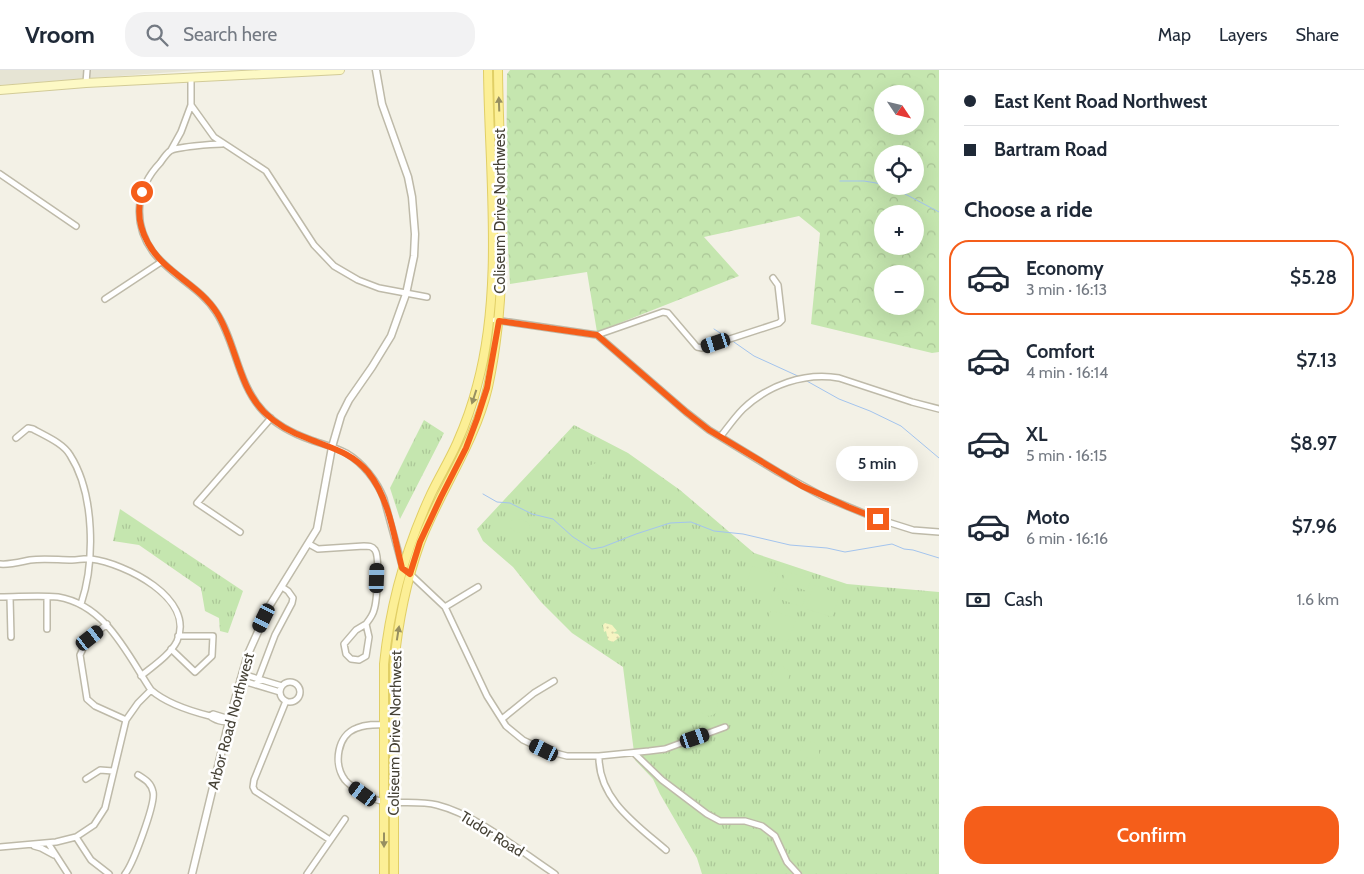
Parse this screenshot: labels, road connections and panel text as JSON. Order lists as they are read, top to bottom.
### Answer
{
  "streets": {
    "main road": ["Coliseum Drive Northwest"],
    "street": ["Arbor Road Northwest", "Tudor Road"]
  },
  "crossings": [
    ["Coliseum Drive Northwest", "Tudor Road"]
  ],
  "north": "bottom right",
  "page": {
    "header": "Vroom",
    "search": "Search here",
    "nav": ["Map", "Layers", "Share"],
    "banner": ["East Kent Road Northwest", "Bartram Road"],
    "map_buttons": ["+", "−"],
    "heading": "Choose a ride",
    "list": [
      {
        "name": "Economy",
        "note": "3 min · 16:13",
        "value": "$5.28"
      },
      {
        "name": "Comfort",
        "note": "4 min · 16:14",
        "value": "$7.13"
      },
      {
        "name": "XL",
        "note": "5 min · 16:15",
        "value": "$8.97"
      },
      {
        "name": "Moto",
        "note": "6 min · 16:16",
        "value": "$7.96"
      }
    ],
    "bubble": "5 min",
    "pay": ["Cash", "1.6 km"],
    "buttons": "Confirm"
  }
}
